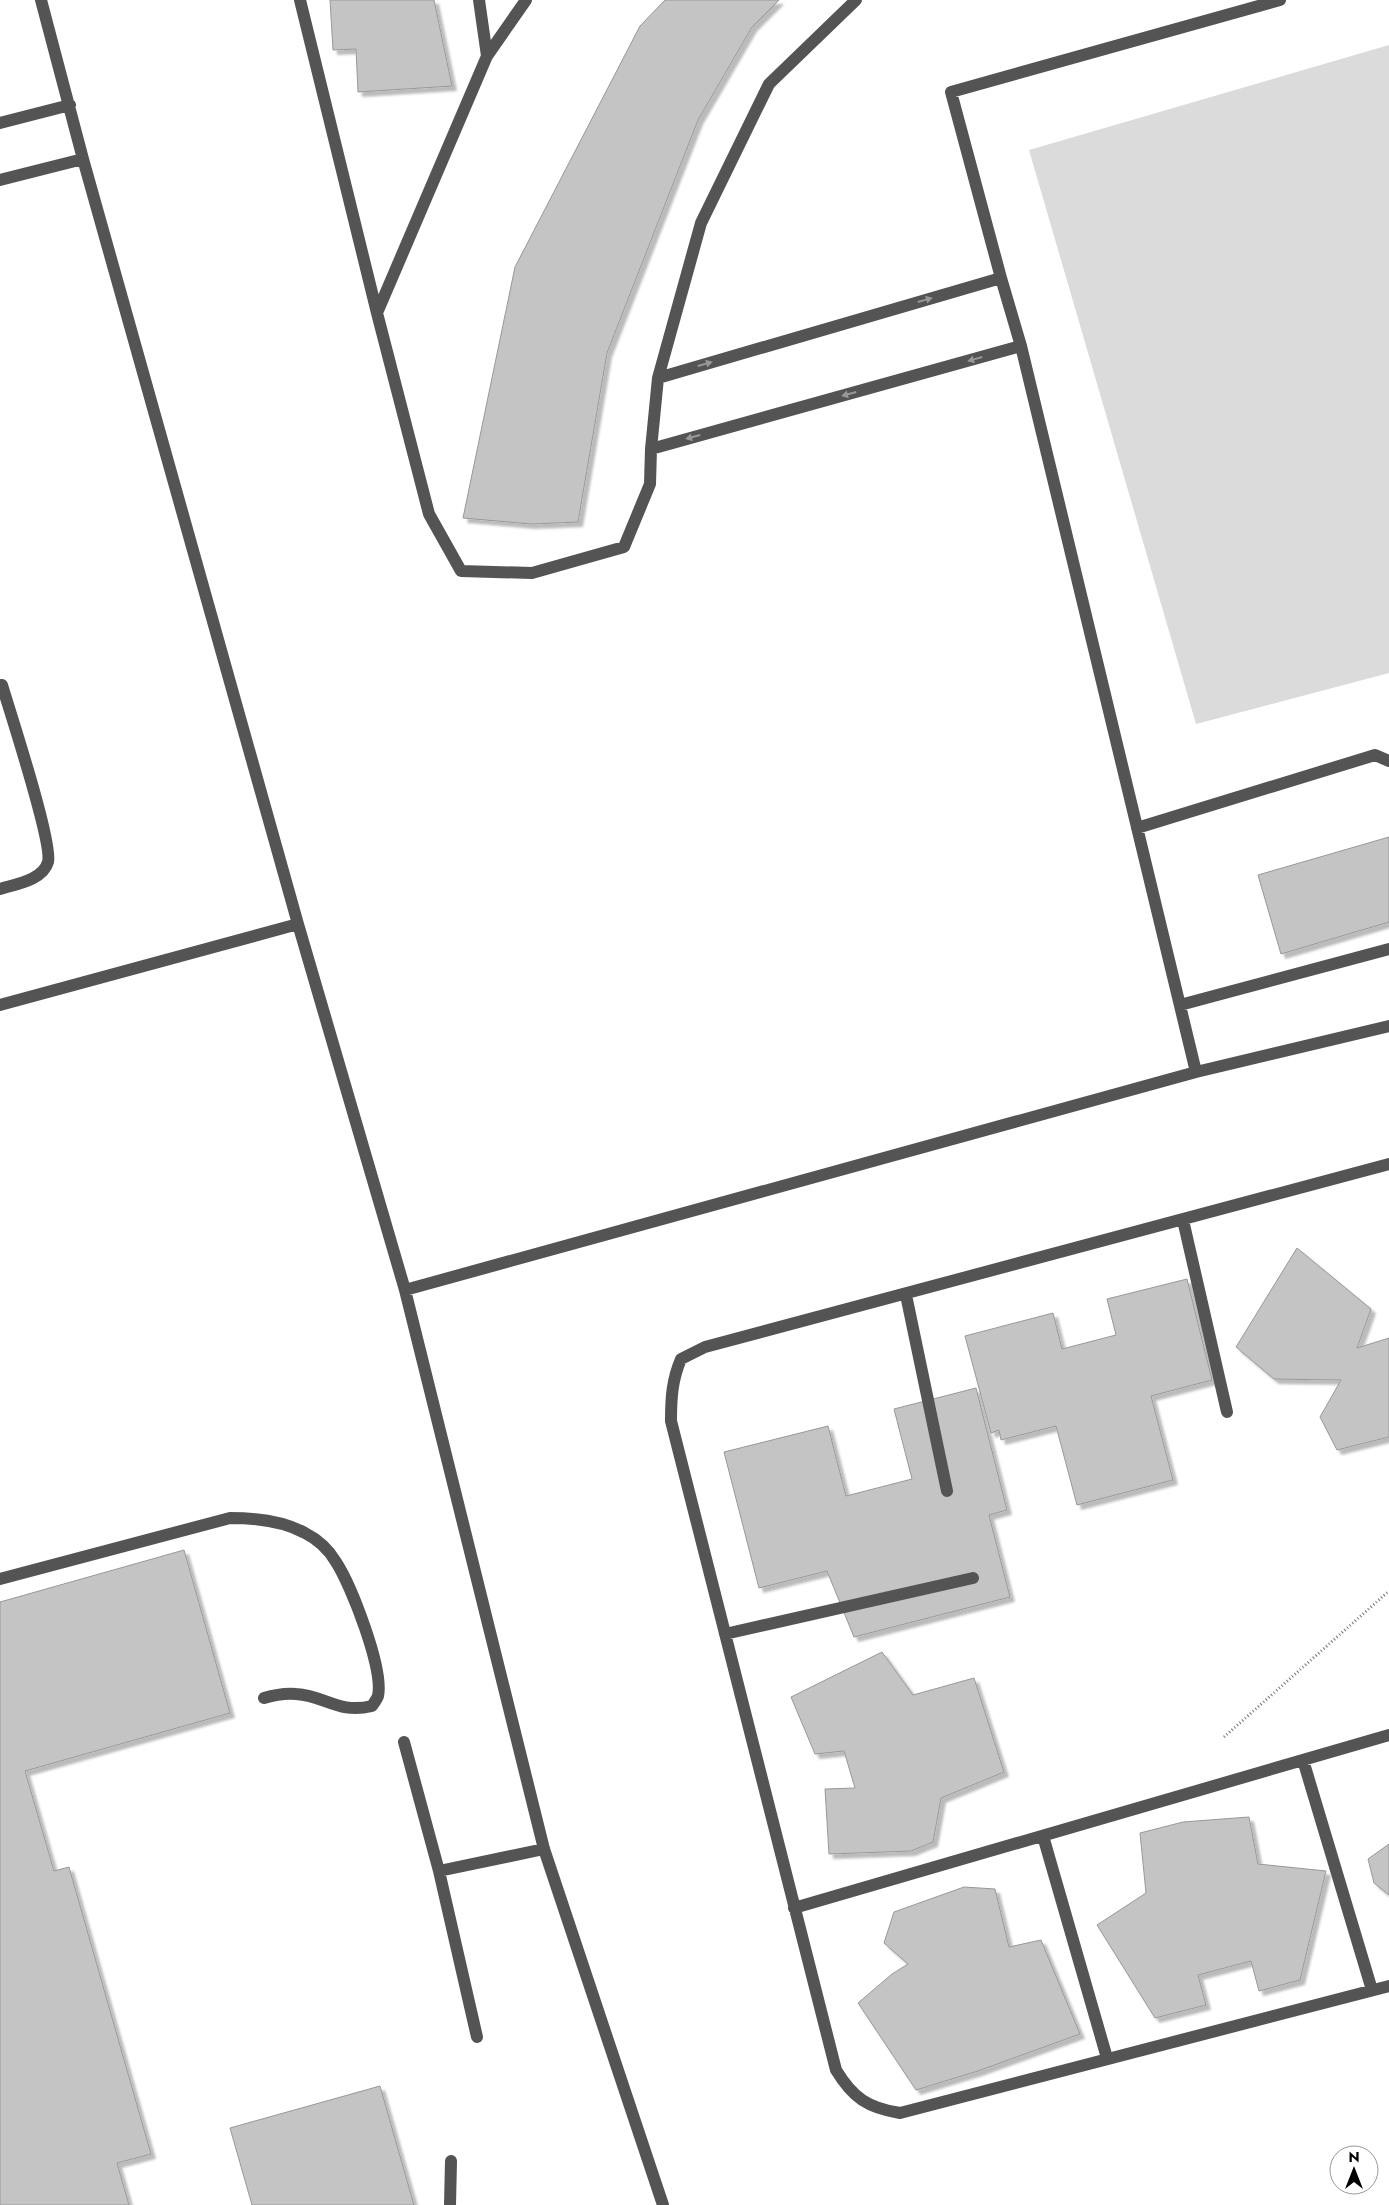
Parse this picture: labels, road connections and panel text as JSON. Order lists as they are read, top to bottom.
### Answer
{
  "north": "top"
}
